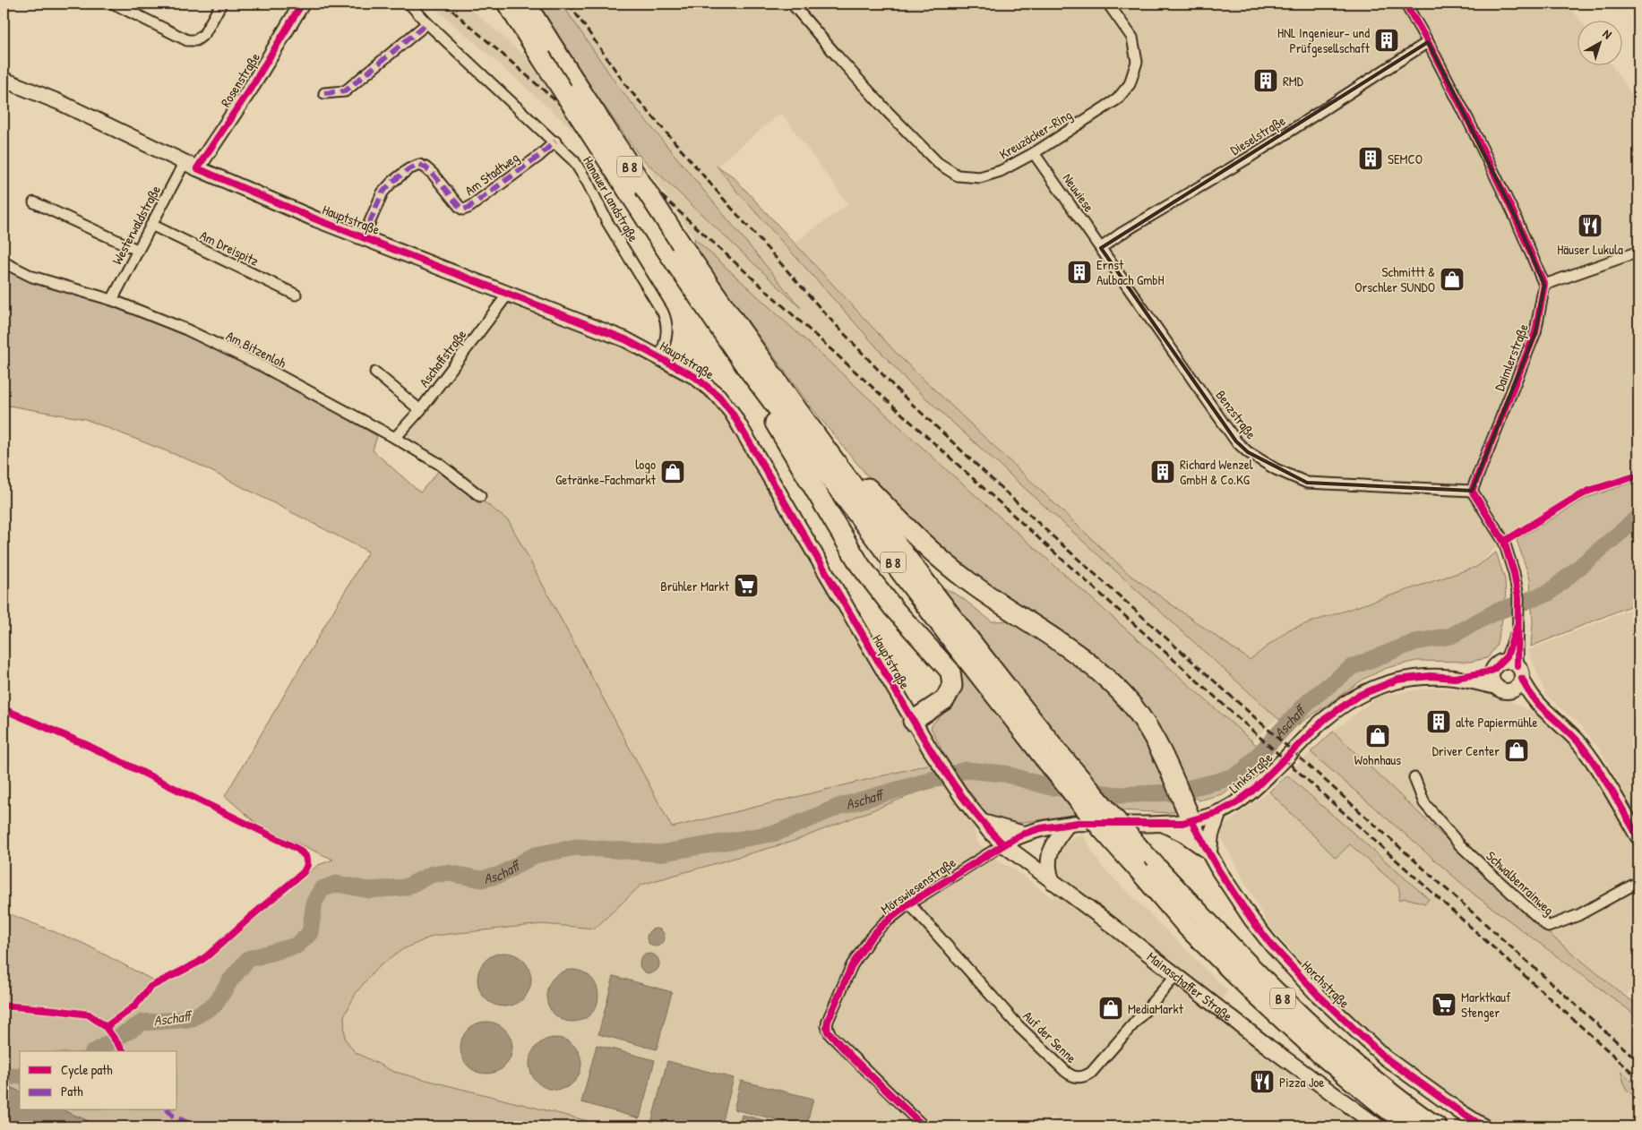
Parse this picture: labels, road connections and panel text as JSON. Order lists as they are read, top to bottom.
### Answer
{
  "streets": {
    "highway": ["B 8"],
    "street": [
      "Rosenstraße",
      "Kreuzäcker-Ring",
      "Dieselstraße",
      "Am Stadtweg",
      "Neuwiese",
      "Hanauer Landstraße",
      "Hauptstraße",
      "Westerwaldstraße",
      "Am Dreispitz",
      "Am Bitzenloh",
      "Daimlerstraße",
      "Aschaffstraße",
      "Benzstraße",
      "Linkstraße",
      "Schwalbenrainweg",
      "Mörswiesenstraße",
      "Horchstraße",
      "Mainaschaffer Straße",
      "Auf der Senne"
    ]
  },
  "crossings": [
    ["Rosenstraße", "Hauptstraße"],
    ["Rosenstraße", "Westerwaldstraße"],
    ["Kreuzäcker-Ring", "Neuwiese"],
    ["Dieselstraße", "Neuwiese"],
    ["Dieselstraße", "Benzstraße"],
    ["Am Stadtweg", "Hanauer Landstraße"],
    ["Am Stadtweg", "Hauptstraße"],
    ["Neuwiese", "Benzstraße"],
    ["Hanauer Landstraße", "Hauptstraße"],
    ["Hauptstraße", "Westerwaldstraße"],
    ["Hauptstraße", "Aschaffstraße"],
    ["Hauptstraße", "Linkstraße"],
    ["Hauptstraße", "Mörswiesenstraße"],
    ["Hauptstraße", "Mainaschaffer Straße"],
    ["Westerwaldstraße", "Am Dreispitz"],
    ["Westerwaldstraße", "Am Bitzenloh"],
    ["Am Bitzenloh", "Aschaffstraße"],
    ["Daimlerstraße", "Benzstraße"],
    ["Linkstraße", "Mörswiesenstraße"],
    ["Linkstraße", "Horchstraße"],
    ["Linkstraße", "Mainaschaffer Straße"],
    ["Mörswiesenstraße", "Mainaschaffer Straße"],
    ["Mörswiesenstraße", "Auf der Senne"],
    ["Mainaschaffer Straße", "Auf der Senne"]
  ],
  "water": ["Aschaff"],
  "places": {
    "building": [
      "HNL Ingenieur- und Prüfgesellschaft",
      "RMD",
      "SEMCO",
      "Ernst Aulbach GmbH",
      "Richard Wenzel GmbH & Co.KG",
      "alte Papiermühle"
    ],
    "restaurant": ["Häuser Lukula", "Pizza Joe"],
    "shop": [
      "Schmittt & Orschler SUNDO",
      "logo Getränke-Fachmarkt",
      "Wohnhaus",
      "Driver Center",
      "MediaMarkt"
    ],
    "supermarket": ["Brühler Markt", "Marktkauf Stenger"]
  },
  "legend": ["Cycle path", "Path"],
  "north": "top right"
}
